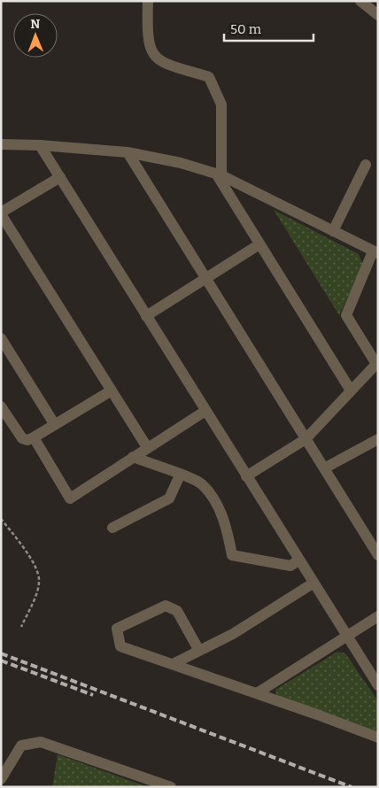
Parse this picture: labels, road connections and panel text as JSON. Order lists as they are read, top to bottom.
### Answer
{
  "scale_bar": "50 m",
  "north": "top"
}
